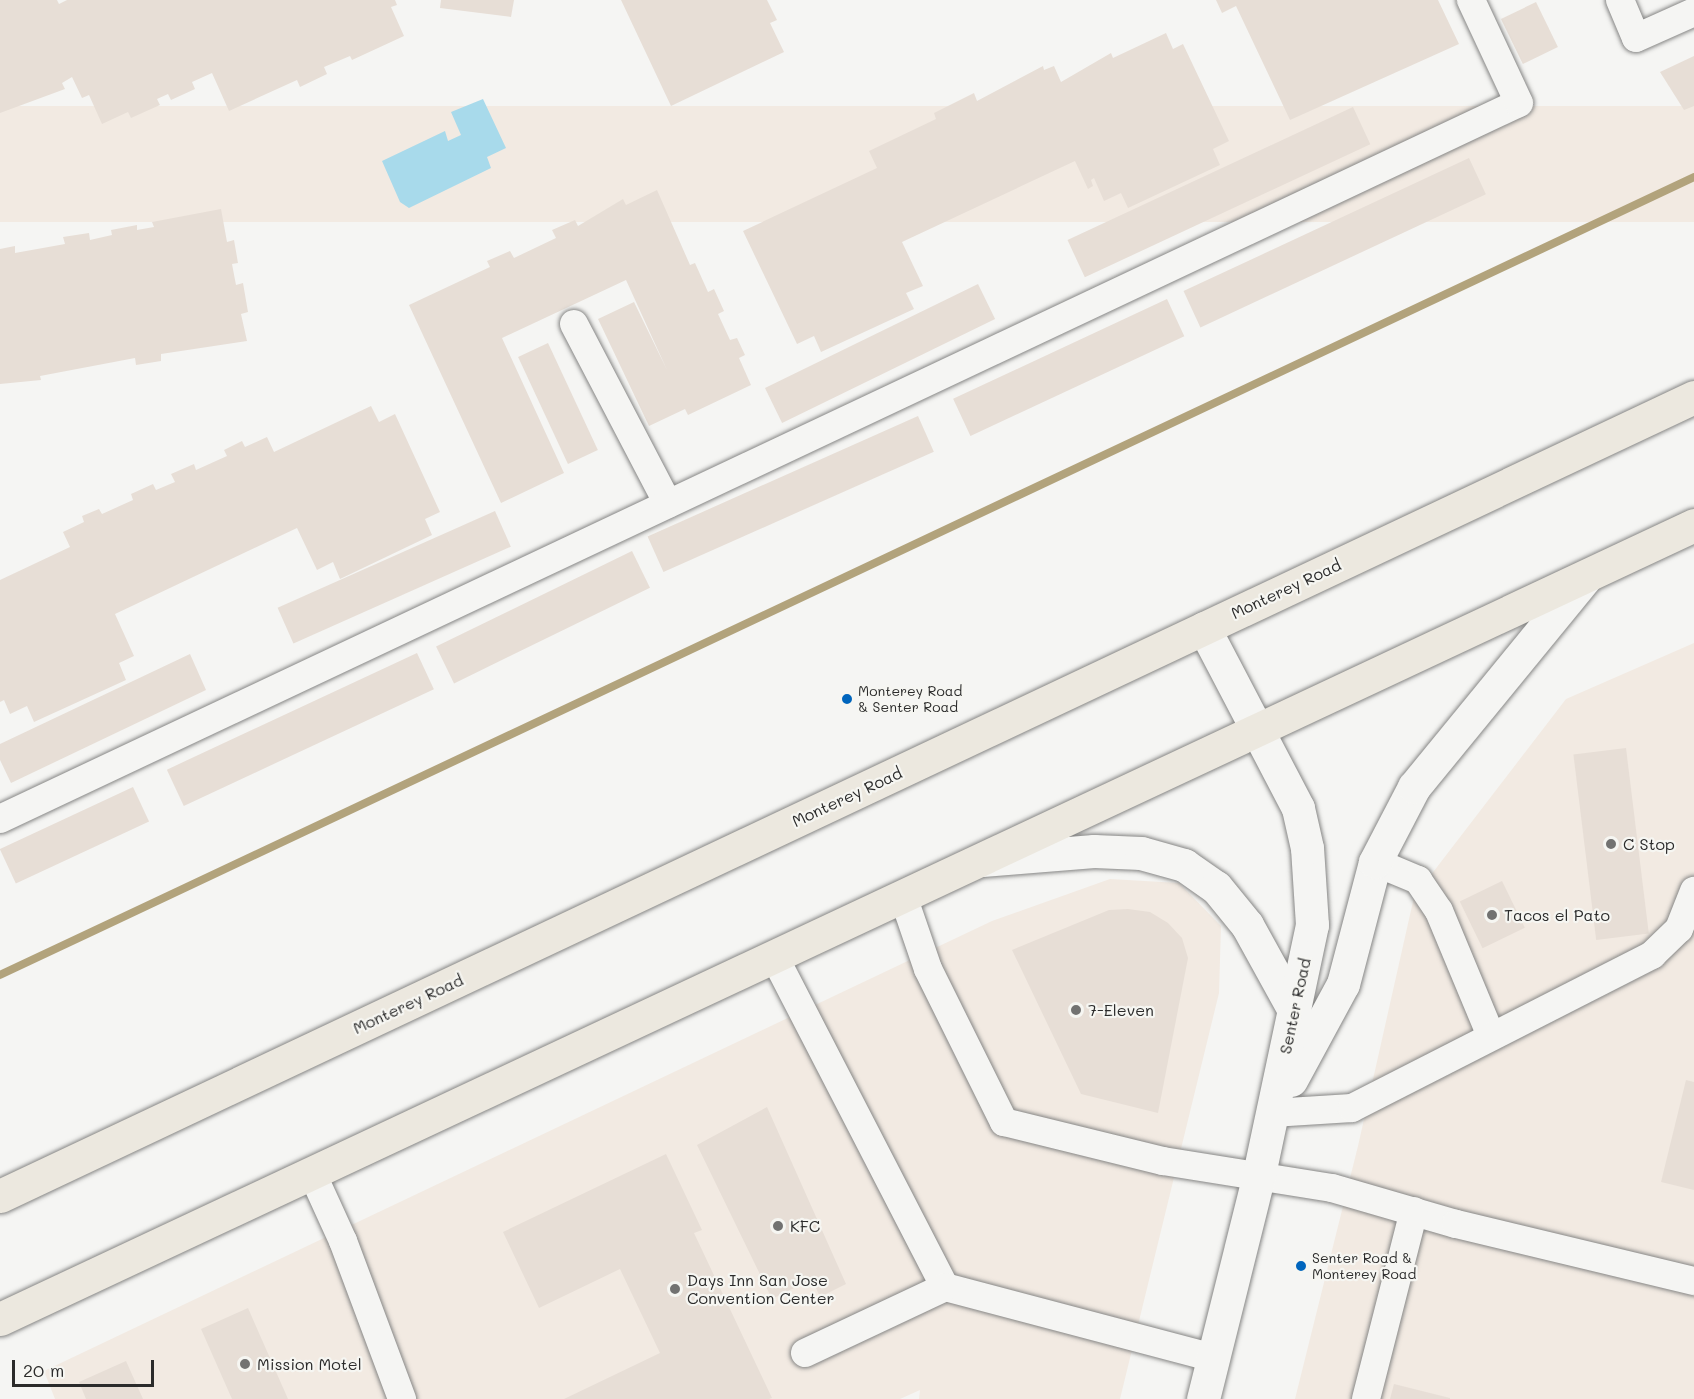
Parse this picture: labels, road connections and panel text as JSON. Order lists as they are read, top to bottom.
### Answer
{
  "streets": {
    "main road": ["Monterey Road", "Senter Road"]
  },
  "crossings": [
    ["Monterey Road", "Senter Road"]
  ],
  "places": [
    "Monterey Road & Senter Road",
    "C Stop",
    "Tacos el Pato",
    "7-Eleven",
    "KFC",
    "Senter Road & Monterey Road",
    "Days Inn San Jose Convention Center",
    "Mission Motel"
  ],
  "scale_bar": "20 m"
}
